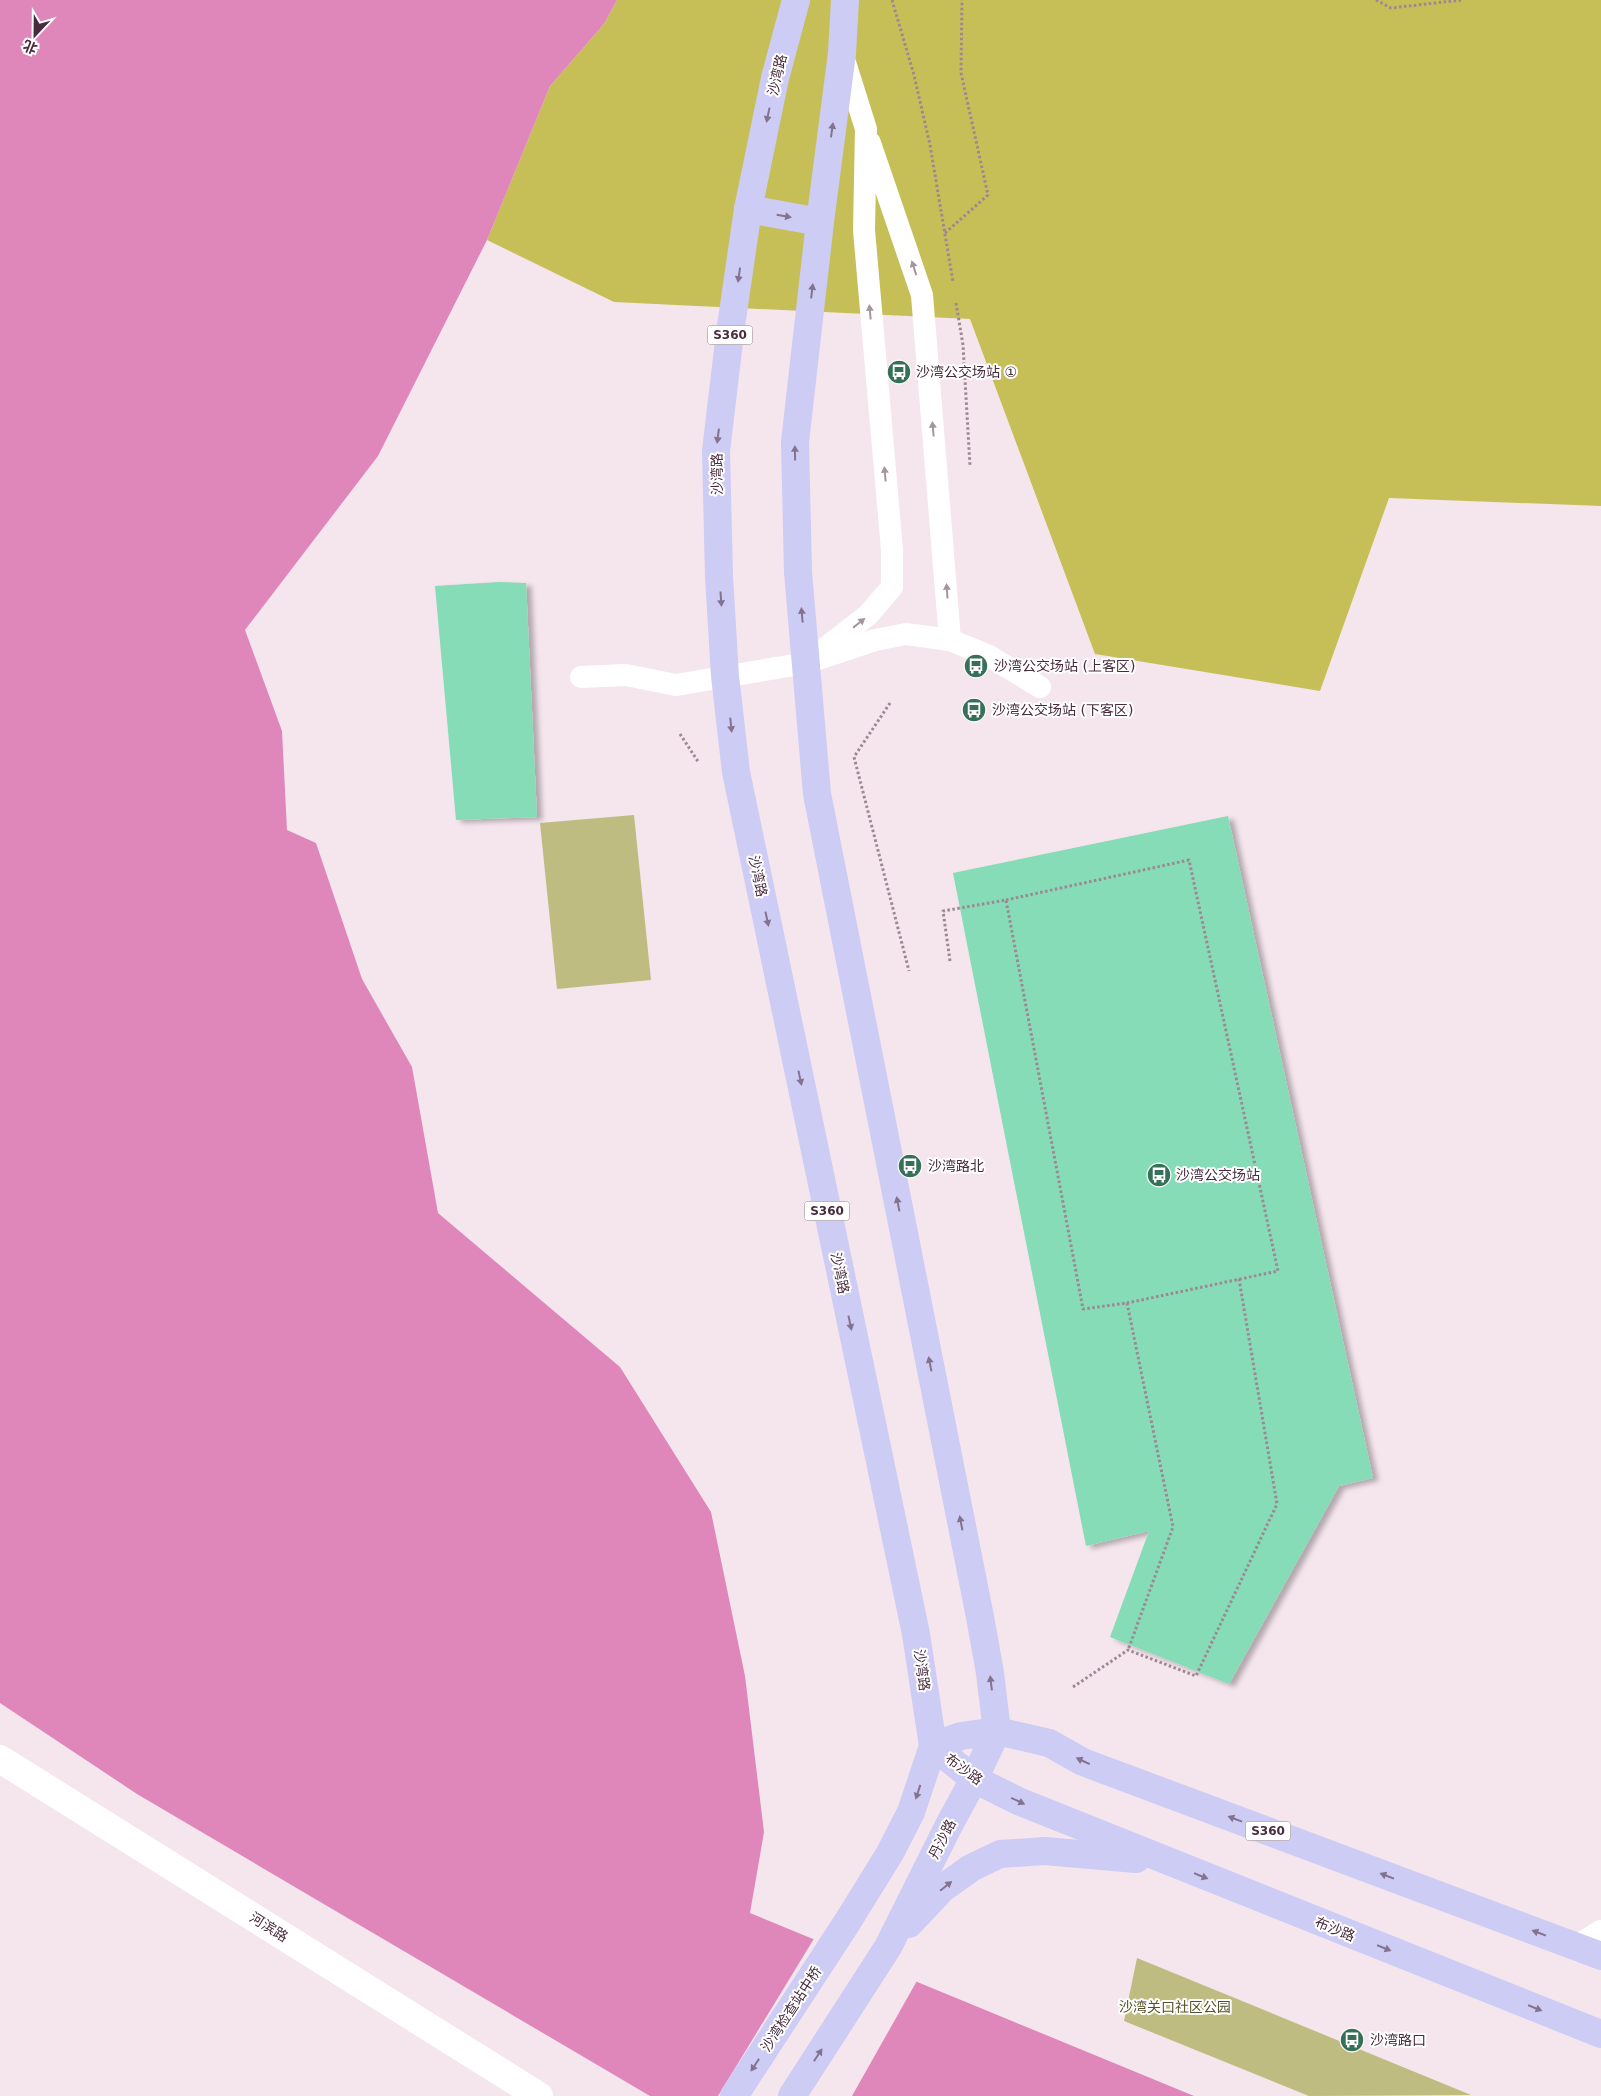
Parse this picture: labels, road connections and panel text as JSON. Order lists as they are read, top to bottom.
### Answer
{
  "streets": {
    "main road": [
      "沙湾路",
      "S360",
      "布沙路",
      "丹沙路",
      "沙湾检查站中桥"
    ],
    "street": ["河滨路"]
  },
  "crossings": [
    ["沙湾路", "布沙路"],
    ["沙湾路", "沙湾检查站中桥"],
    ["布沙路", "丹沙路"],
    ["布沙路", "沙湾检查站中桥"]
  ],
  "parks": ["沙湾关口社区公园"],
  "places": {
    "bus stop": [
      "沙湾公交场站 ①",
      "沙湾公交场站 (上客区)",
      "沙湾公交场站 (下客区)",
      "沙湾路北",
      "沙湾公交场站",
      "沙湾路口"
    ]
  },
  "north": "bottom"
}
